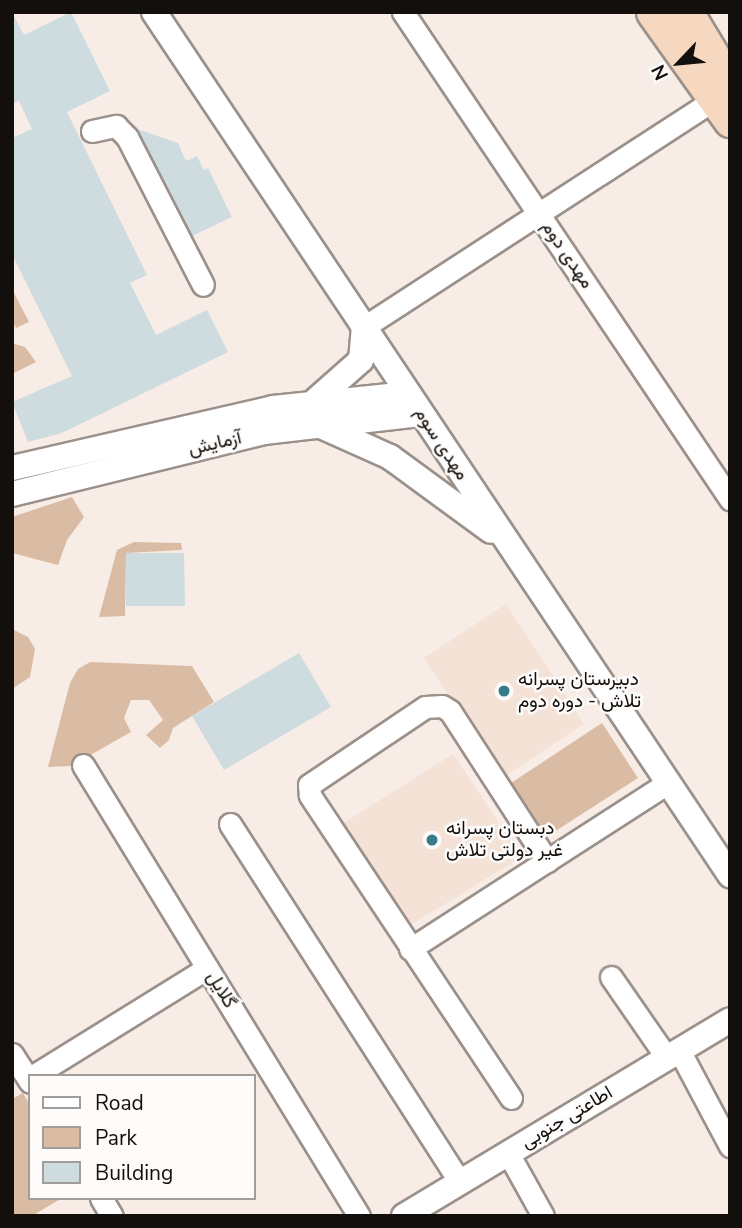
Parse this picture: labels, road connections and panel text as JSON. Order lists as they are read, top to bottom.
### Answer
{
  "streets": {
    "street": [
      "مهدی دوم",
      "آزمایش",
      "مهدی سوم",
      "گلایل",
      "اطاعتی جنوبی"
    ]
  },
  "crossings": [
    ["آزمایش", "مهدی سوم"]
  ],
  "places": ["دبیرستان پسرانه تلاش - دوره دوم", "دبستان پسرانه غیر دولتی تلاش"],
  "legend": ["Road", "Park", "Building"],
  "north": "bottom left"
}
